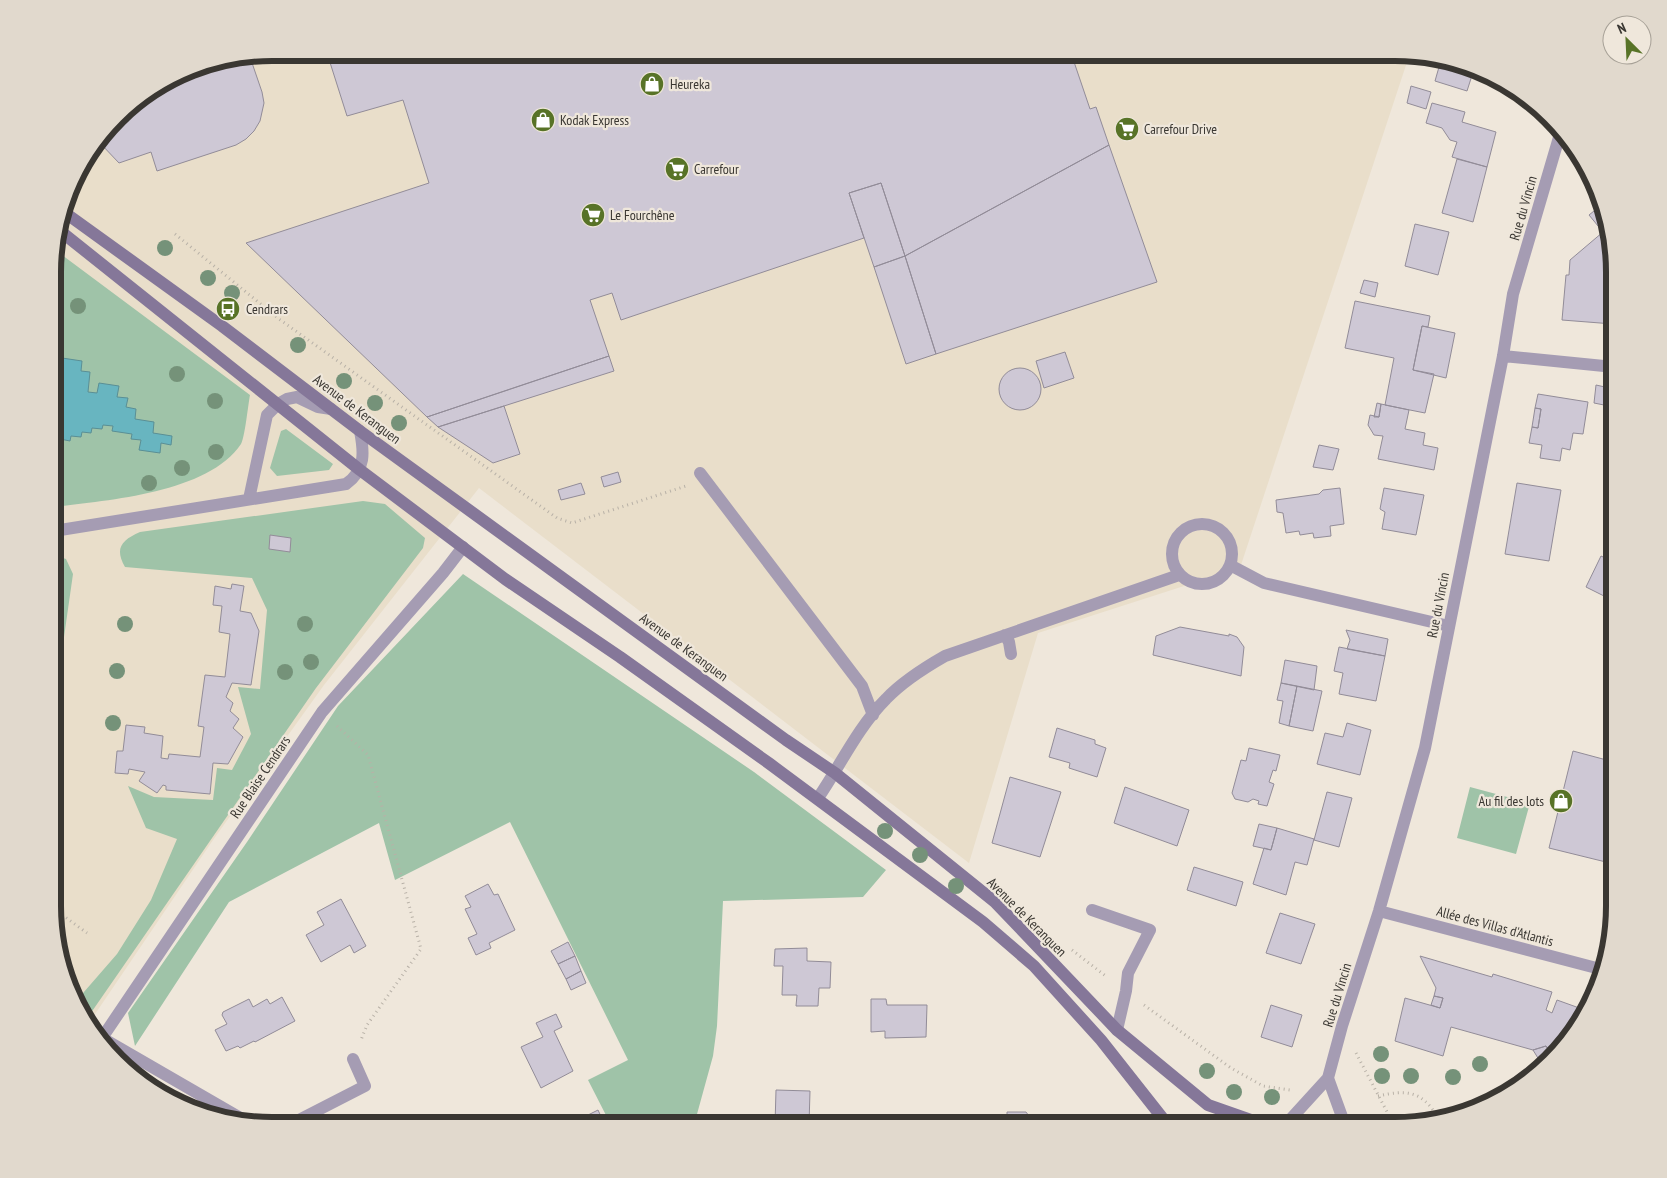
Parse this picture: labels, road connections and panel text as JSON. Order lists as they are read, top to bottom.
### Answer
{
  "streets": {
    "main road": ["Avenue de Keranguen"],
    "street": ["Rue du Vincin", "Rue Blaise Cendrars", "Allée des Villas d'Atlantis"]
  },
  "crossings": [
    ["Rue du Vincin", "Allée des Villas d'Atlantis"]
  ],
  "places": {
    "shop": ["Heureka", "Kodak Express", "Au fil des lots"],
    "supermarket": ["Carrefour Drive", "Carrefour", "Le Fourchêne"],
    "bus stop": ["Cendrars"]
  },
  "north": "top left"
}
